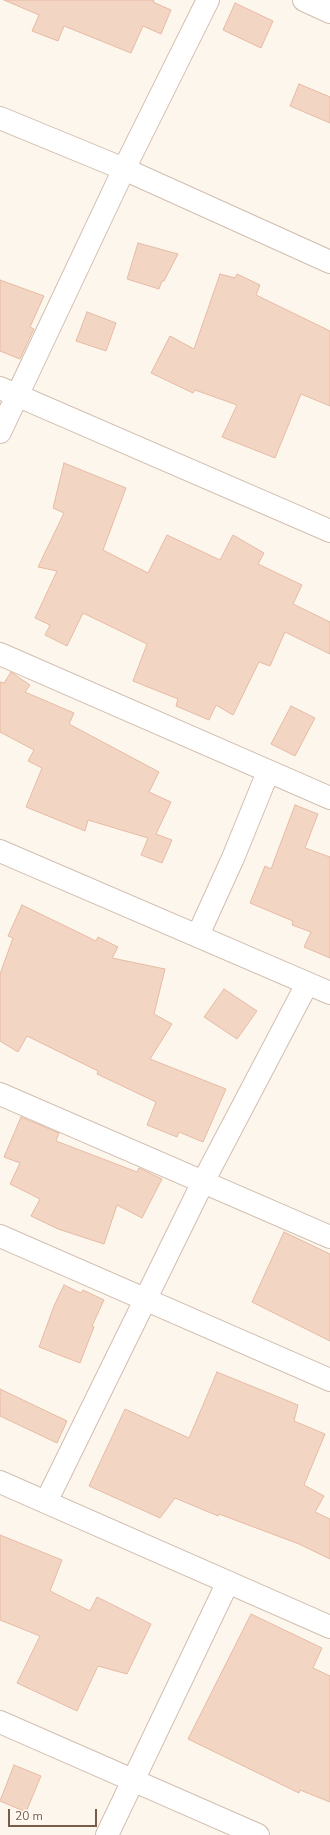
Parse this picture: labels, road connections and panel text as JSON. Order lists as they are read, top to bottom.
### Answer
{
  "scale_bar": "20 m"
}
